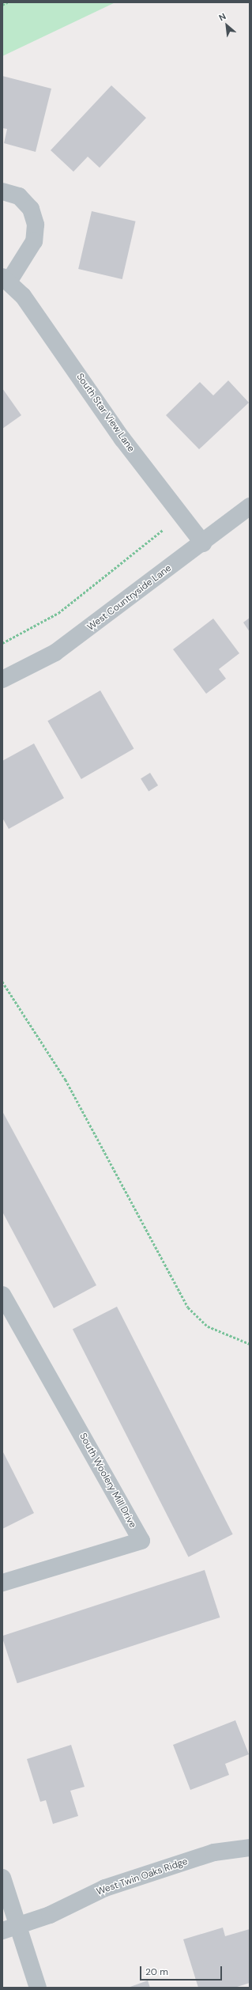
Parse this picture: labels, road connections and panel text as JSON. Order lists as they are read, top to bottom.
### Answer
{
  "streets": {
    "street": [
      "South Star View Lane",
      "West Countryside Lane",
      "South Woolery Mill Drive",
      "West Twin Oaks Ridge"
    ]
  },
  "crossings": [
    ["South Star View Lane", "West Countryside Lane"]
  ],
  "scale_bar": "20 m",
  "north": "top left"
}
